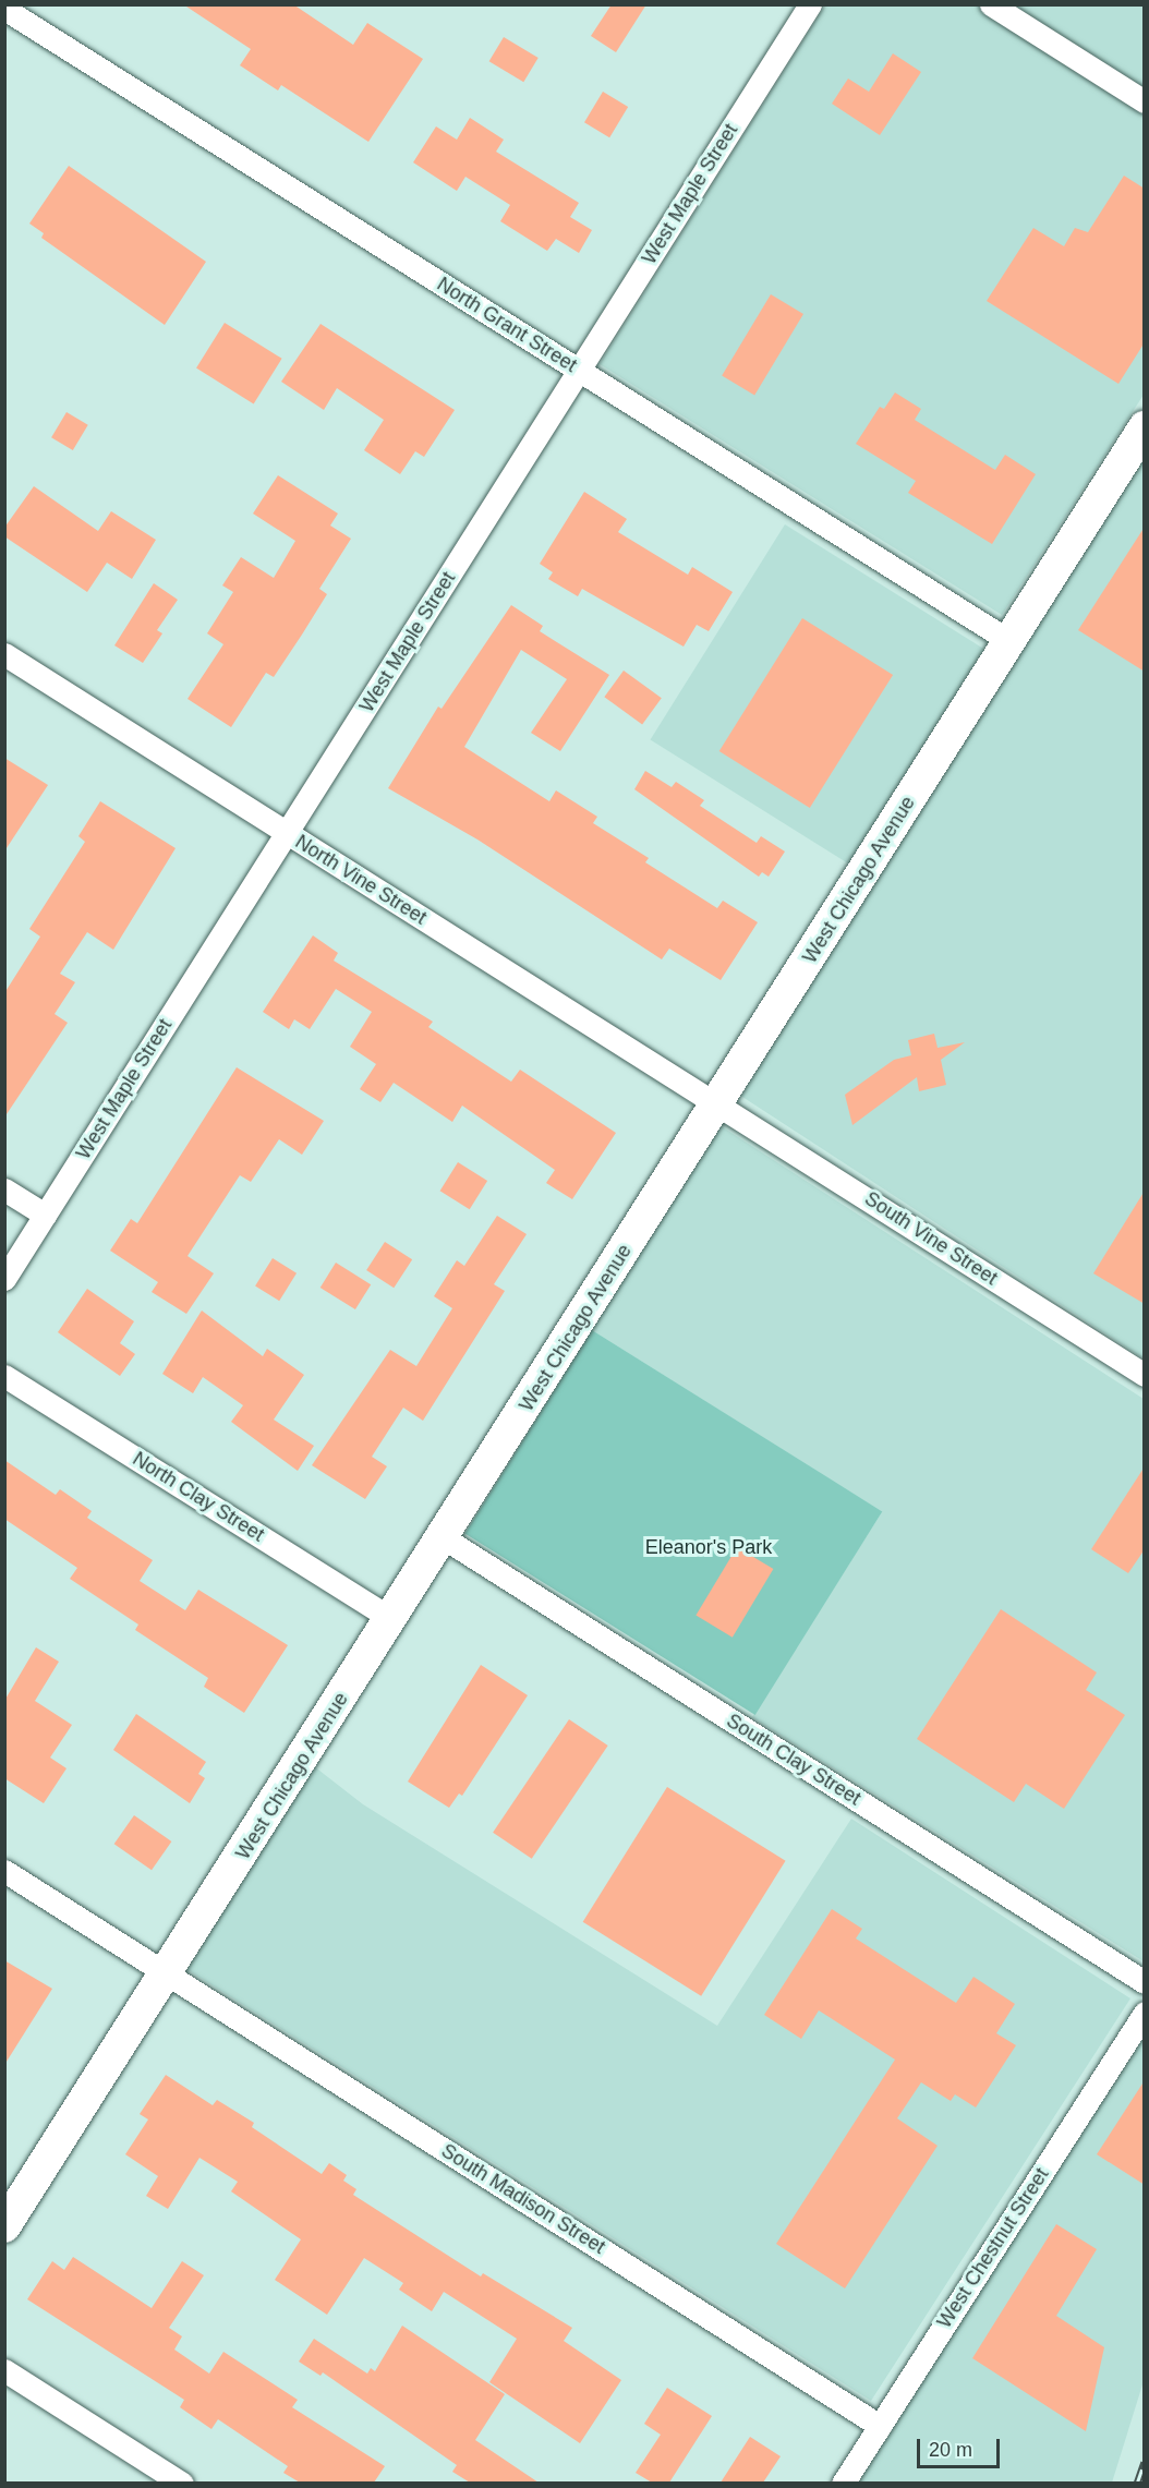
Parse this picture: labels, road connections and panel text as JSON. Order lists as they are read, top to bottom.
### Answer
{
  "streets": {
    "main road": ["West Chicago Avenue"],
    "street": [
      "West Maple Street",
      "North Grant Street",
      "North Vine Street",
      "South Vine Street",
      "North Clay Street",
      "South Clay Street",
      "South Madison Street",
      "West Chestnut Street"
    ]
  },
  "crossings": [
    ["West Maple Street", "North Grant Street"],
    ["West Maple Street", "North Vine Street"],
    ["North Grant Street", "West Chicago Avenue"],
    ["North Vine Street", "West Chicago Avenue"],
    ["North Vine Street", "South Vine Street"],
    ["West Chicago Avenue", "South Vine Street"],
    ["West Chicago Avenue", "North Clay Street"],
    ["West Chicago Avenue", "South Clay Street"],
    ["West Chicago Avenue", "South Madison Street"],
    ["South Madison Street", "West Chestnut Street"]
  ],
  "parks": ["Eleanor's Park"],
  "scale_bar": "20 m"
}
